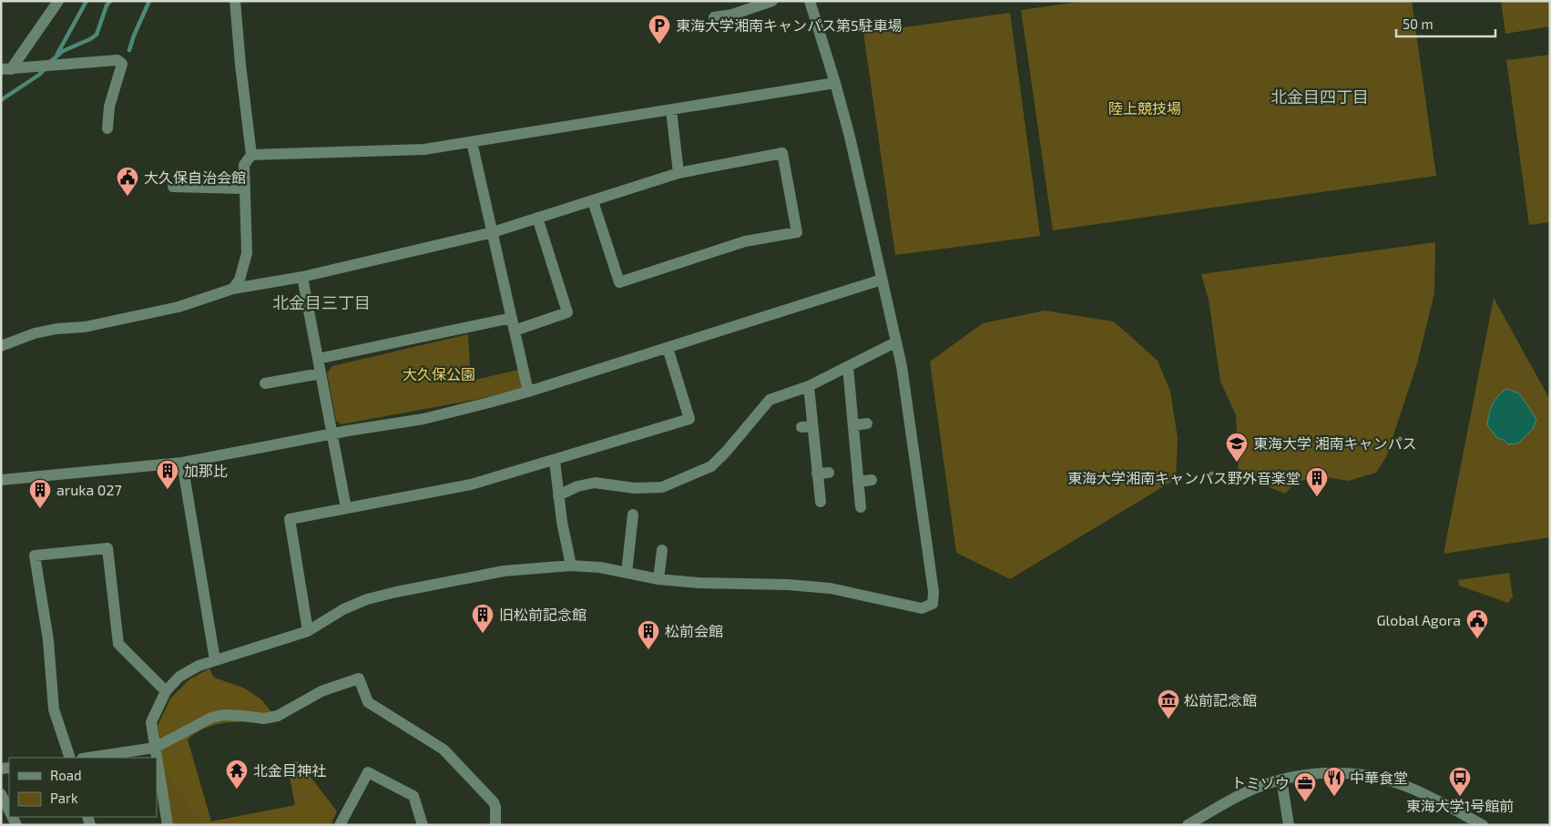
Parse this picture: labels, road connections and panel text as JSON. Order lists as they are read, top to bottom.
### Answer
{
  "districts": ["北金目四丁目", "北金目三丁目"],
  "parks": ["陸上競技場", "大久保公園"],
  "places": {
    "parking": ["東海大学湘南キャンパス第5駐車場"],
    "public building": ["大久保自治会館", "Global Agora"],
    "school or university": ["東海大学 湘南キャンパス"],
    "building": [
      "加那比",
      "東海大学湘南キャンパス野外音楽堂",
      "aruka 027",
      "旧松前記念館",
      "松前会館"
    ],
    "museum": ["松前記念館"],
    "temple": ["北金目神社"],
    "restaurant": ["中華食堂"],
    "bus stop": ["東海大学1号館前"],
    "office": ["トミゾウ"]
  },
  "legend": ["Road", "Park"],
  "scale_bar": "50 m"
}
